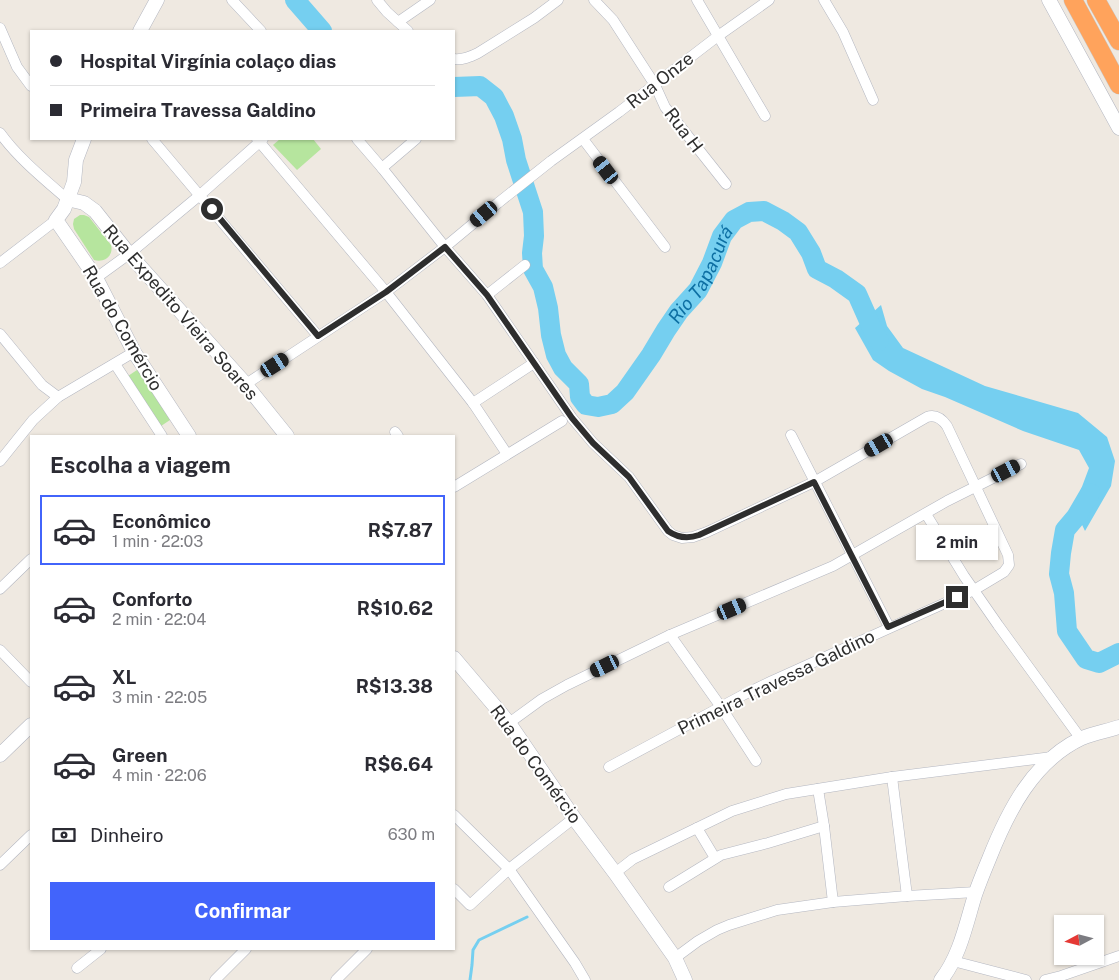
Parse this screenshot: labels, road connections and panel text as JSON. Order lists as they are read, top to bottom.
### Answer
{
  "streets": {
    "main road": ["Rua Expedito Vieira Soares", "Rua do Comércio"],
    "street": ["Rua Onze", "Rua H", "Primeira Travessa Galdino"]
  },
  "crossings": [
    ["Rua Onze", "Rua H"],
    ["Rua Onze", "Rua Expedito Vieira Soares"]
  ],
  "water": ["Rio Tapacurá"],
  "north": "left",
  "page": {
    "banner": ["Hospital Virgínia colaço dias", "Primeira Travessa Galdino"],
    "heading": "Escolha a viagem",
    "list": [
      {
        "name": "Econômico",
        "note": "1 min · 22:03",
        "value": "R$7.87"
      },
      {
        "name": "Conforto",
        "note": "2 min · 22:04",
        "value": "R$10.62"
      },
      {
        "name": "XL",
        "note": "3 min · 22:05",
        "value": "R$13.38"
      },
      {
        "name": "Green",
        "note": "4 min · 22:06",
        "value": "R$6.64"
      }
    ],
    "bubble": "2 min",
    "pay": ["Dinheiro", "630 m"],
    "buttons": "Confirmar"
  }
}
